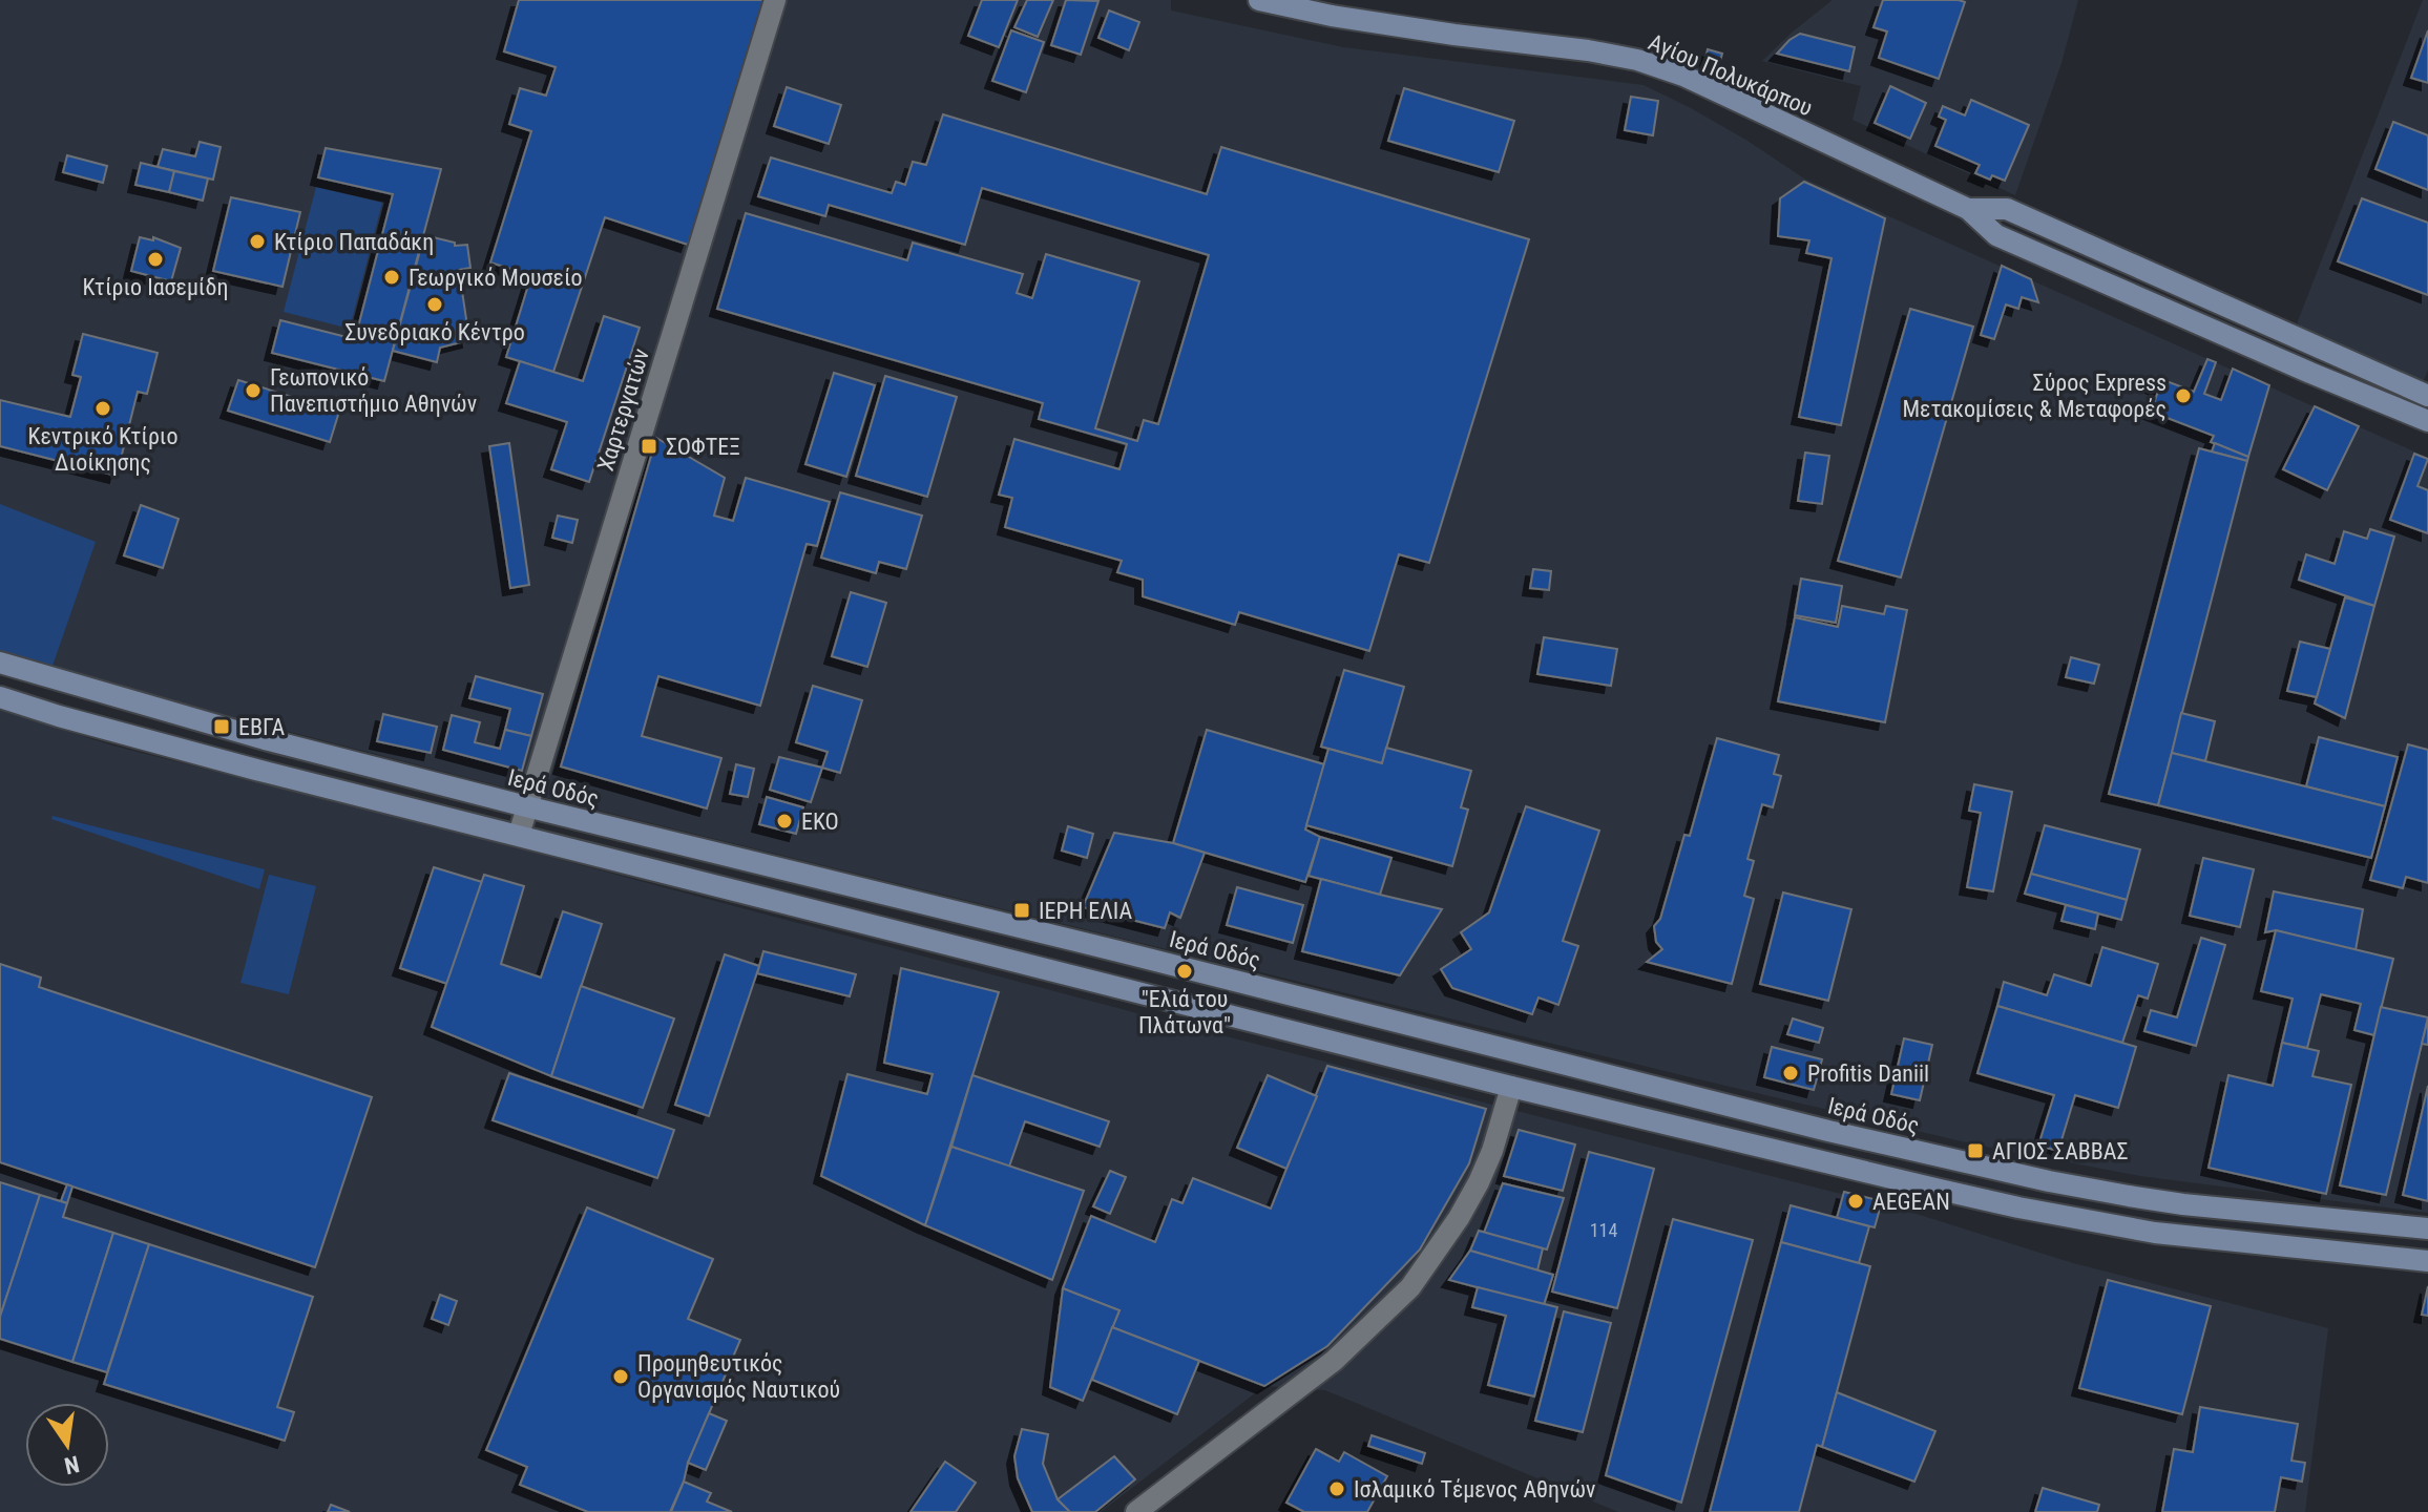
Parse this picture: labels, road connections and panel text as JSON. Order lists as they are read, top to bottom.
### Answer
{
  "streets": {
    "main road": ["Αγίου Πολυκάρπου", "Ιερά Οδός"],
    "street": ["Χαρτεργατών"]
  },
  "crossings": [
    ["Χαρτεργατών", "Ιερά Οδός"]
  ],
  "places": {
    "other": [
      "Κτίριο Παπαδάκη",
      "Κτίριο Ιασεμίδη",
      "Γεωργικό Μουσείο",
      "Συνεδριακό Κέντρο",
      "Γεωπονικό Πανεπιστήμιο Αθηνών",
      "Σύρος Express Μετακομίσεις & Μεταφορές",
      "Κεντρικό Κτίριο Διοίκησης",
      "EKO",
      "\"Ελιά του Πλάτωνα\"",
      "Profitis Daniil",
      "AEGEAN",
      "Προμηθευτικός Οργανισμός Ναυτικού",
      "Ισλαμικό Τέμενος Αθηνών"
    ],
    "transit": [
      "ΣΟΦΤΕΞ",
      "ΕΒΓΑ",
      "ΙΕΡΗ ΕΛΙΑ",
      "ΑΓΙΟΣ ΣΑΒΒΑΣ"
    ]
  },
  "house_numbers": ["114"],
  "north": "bottom"
}
